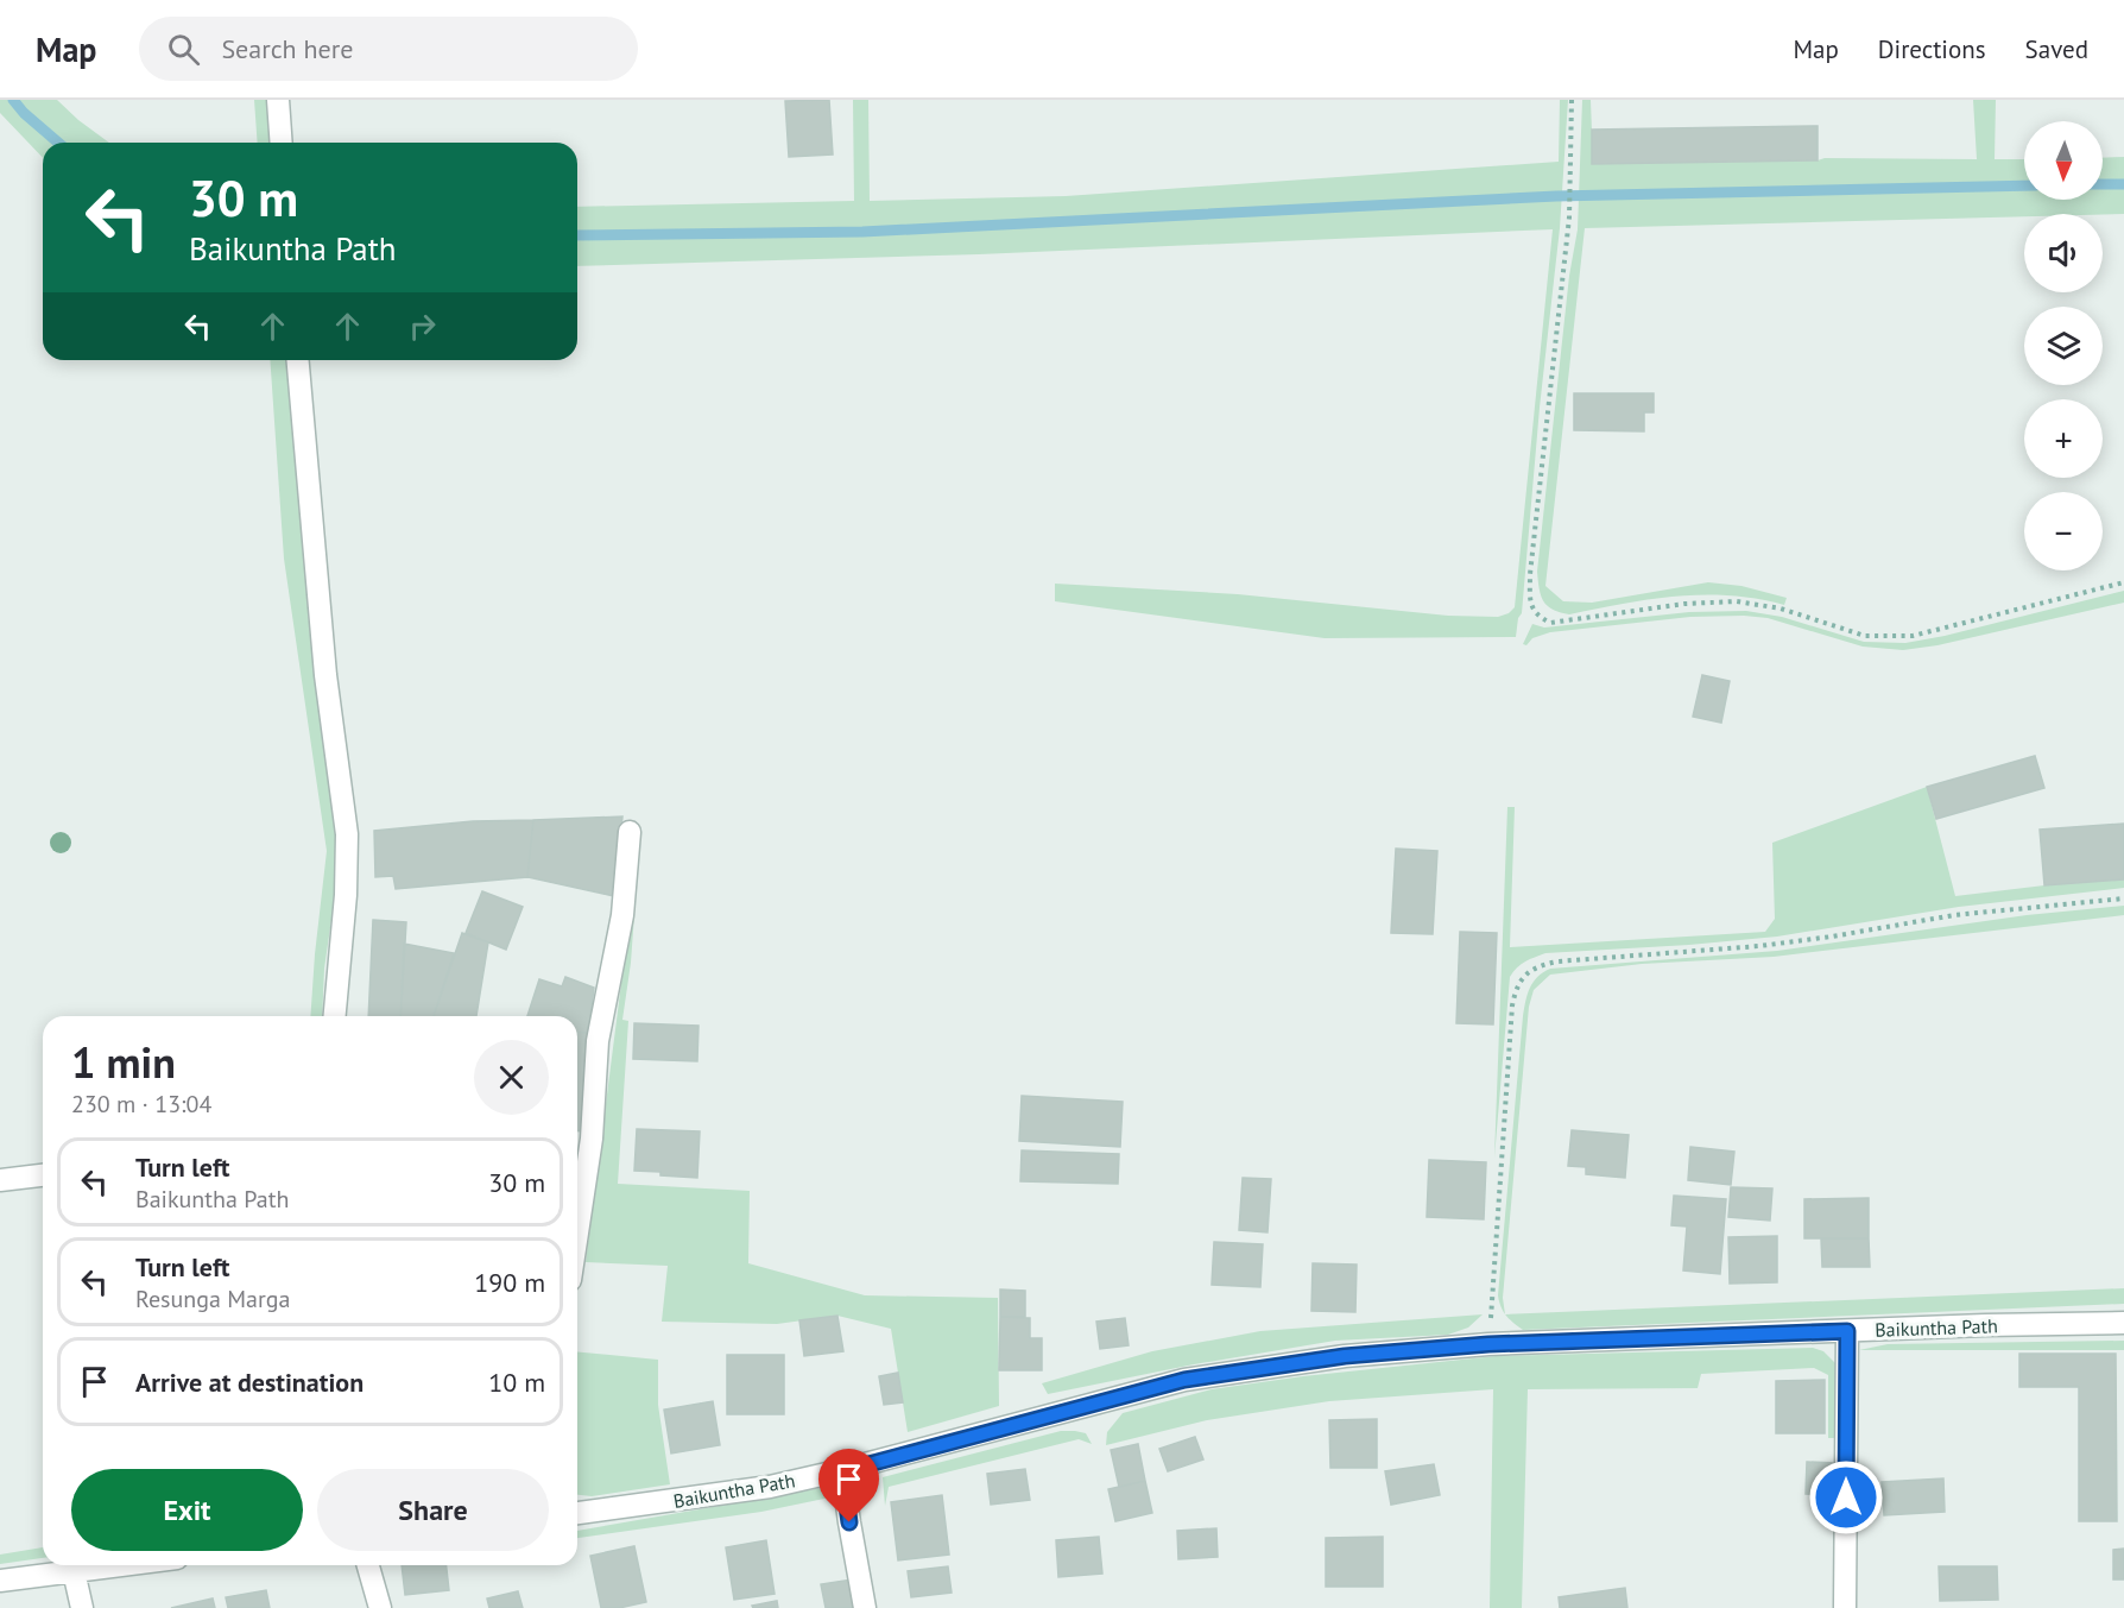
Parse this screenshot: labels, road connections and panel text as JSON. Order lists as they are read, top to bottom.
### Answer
{
  "streets": {
    "street": ["Baikuntha Path"]
  },
  "north": "bottom",
  "page": {
    "header": "Map",
    "search": "Search here",
    "nav": ["Map", "Directions", "Saved"],
    "map_buttons": ["+", "−"],
    "turn": ["30 m", "Baikuntha Path"],
    "heading": ["1 min", "230 m · 13:04"],
    "list": [
      {
        "name": "Turn left",
        "note": "Baikuntha Path",
        "value": "30 m"
      },
      {
        "name": "Turn left",
        "note": "Resunga Marga",
        "value": "190 m"
      },
      {
        "name": "Arrive at destination",
        "value": "10 m"
      }
    ],
    "buttons": ["Exit", "Share"]
  }
}
